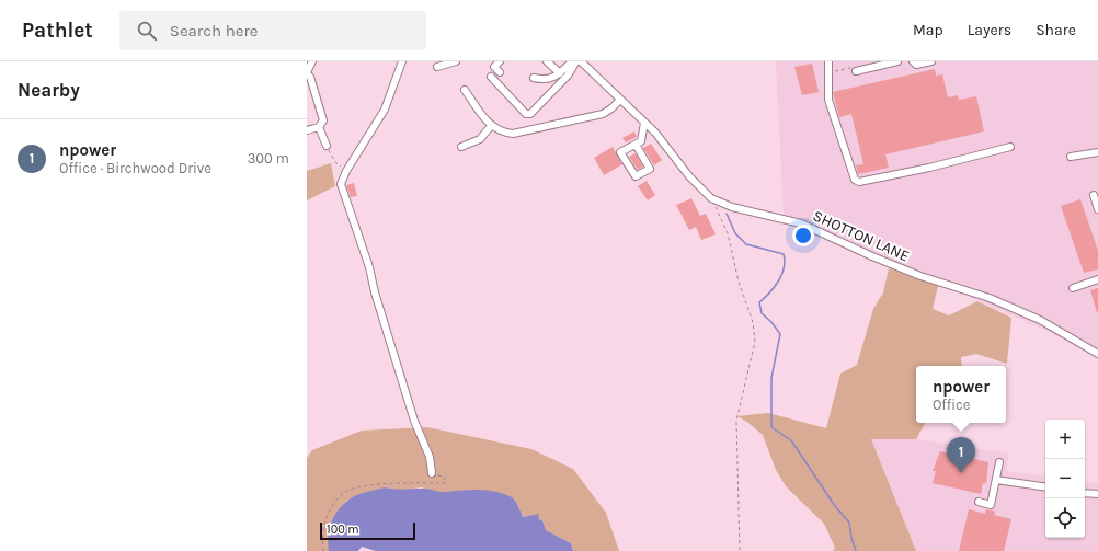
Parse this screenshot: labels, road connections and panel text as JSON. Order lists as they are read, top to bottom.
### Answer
{
  "streets": {
    "street": ["SHOTTON LANE"]
  },
  "scale_bar": "100 m",
  "page": {
    "header": "Pathlet",
    "search": "Search here",
    "nav": ["Map", "Layers", "Share"],
    "heading": "Nearby",
    "list": [
      {
        "mark": "1",
        "name": "npower",
        "note": "Office · Birchwood Drive",
        "value": "300 m"
      }
    ],
    "popup": ["npower", "Office"],
    "map_buttons": ["+", "−"],
    "pins": "1",
    "scale": "100 m"
  }
}
